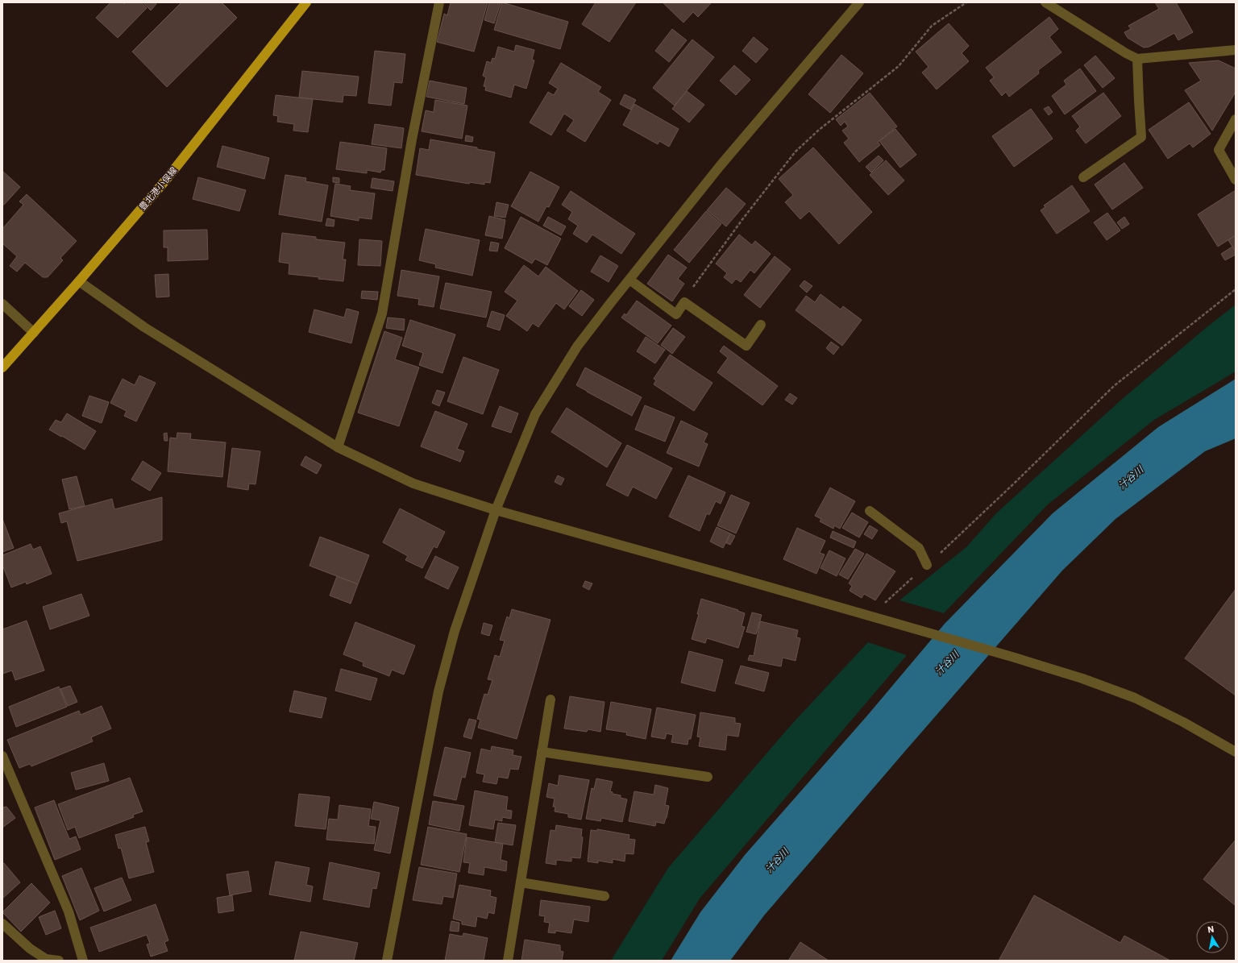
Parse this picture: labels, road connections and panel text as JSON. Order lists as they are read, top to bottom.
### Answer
{
  "streets": {
    "main road": ["豊北港小俣線"]
  },
  "water": ["汁谷川"],
  "north": "top"
}
